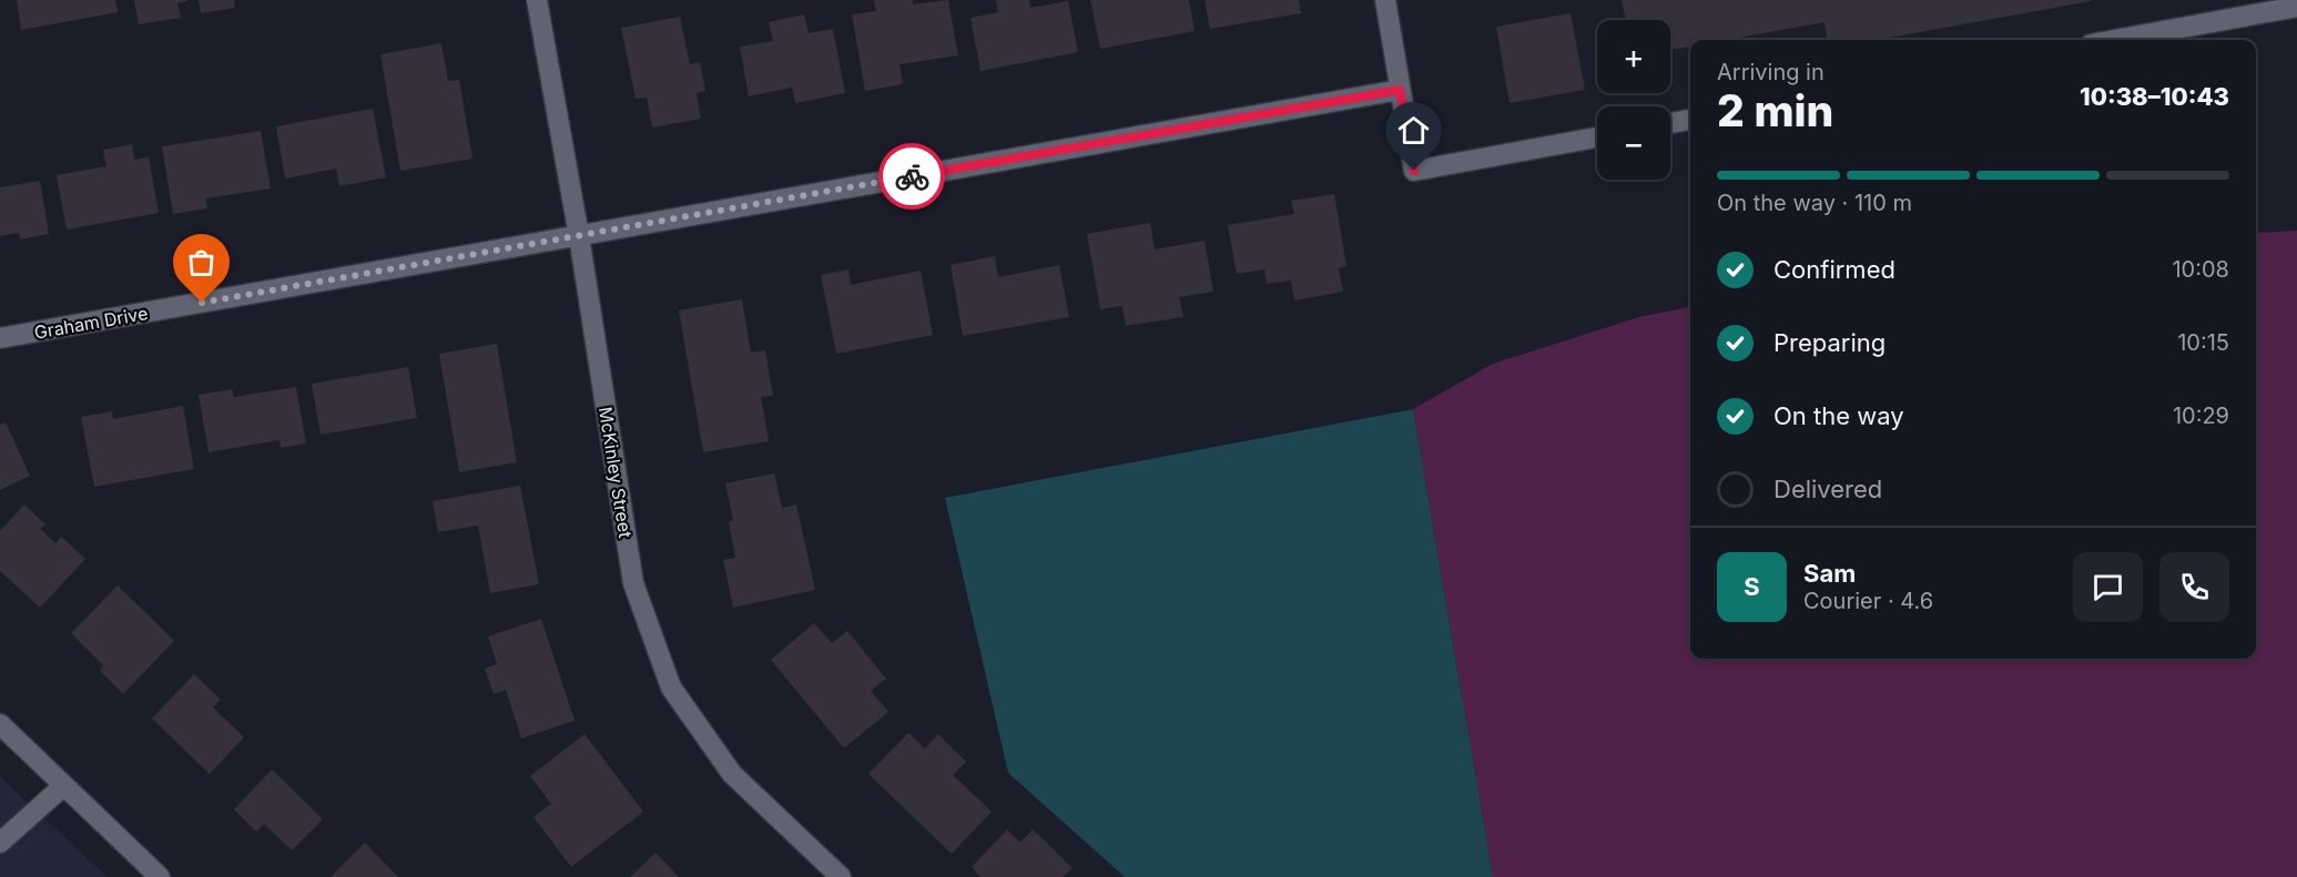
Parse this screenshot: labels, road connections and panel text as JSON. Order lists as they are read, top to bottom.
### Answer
{
  "streets": {
    "street": ["Graham Drive", "McKinley Street"]
  },
  "crossings": [
    ["Graham Drive", "McKinley Street"]
  ],
  "page": {
    "map_buttons": ["+", "−"],
    "heading": ["2 min", "Arriving in", "10:38–10:43"],
    "panel": ["Sam", "Courier · 4.6"],
    "bar": "On the way · 110 m",
    "list": [
      ["Confirmed", "10:08"],
      ["Preparing", "10:15"],
      ["On the way", "10:29"],
      "Delivered"
    ],
    "round": "S"
  }
}
